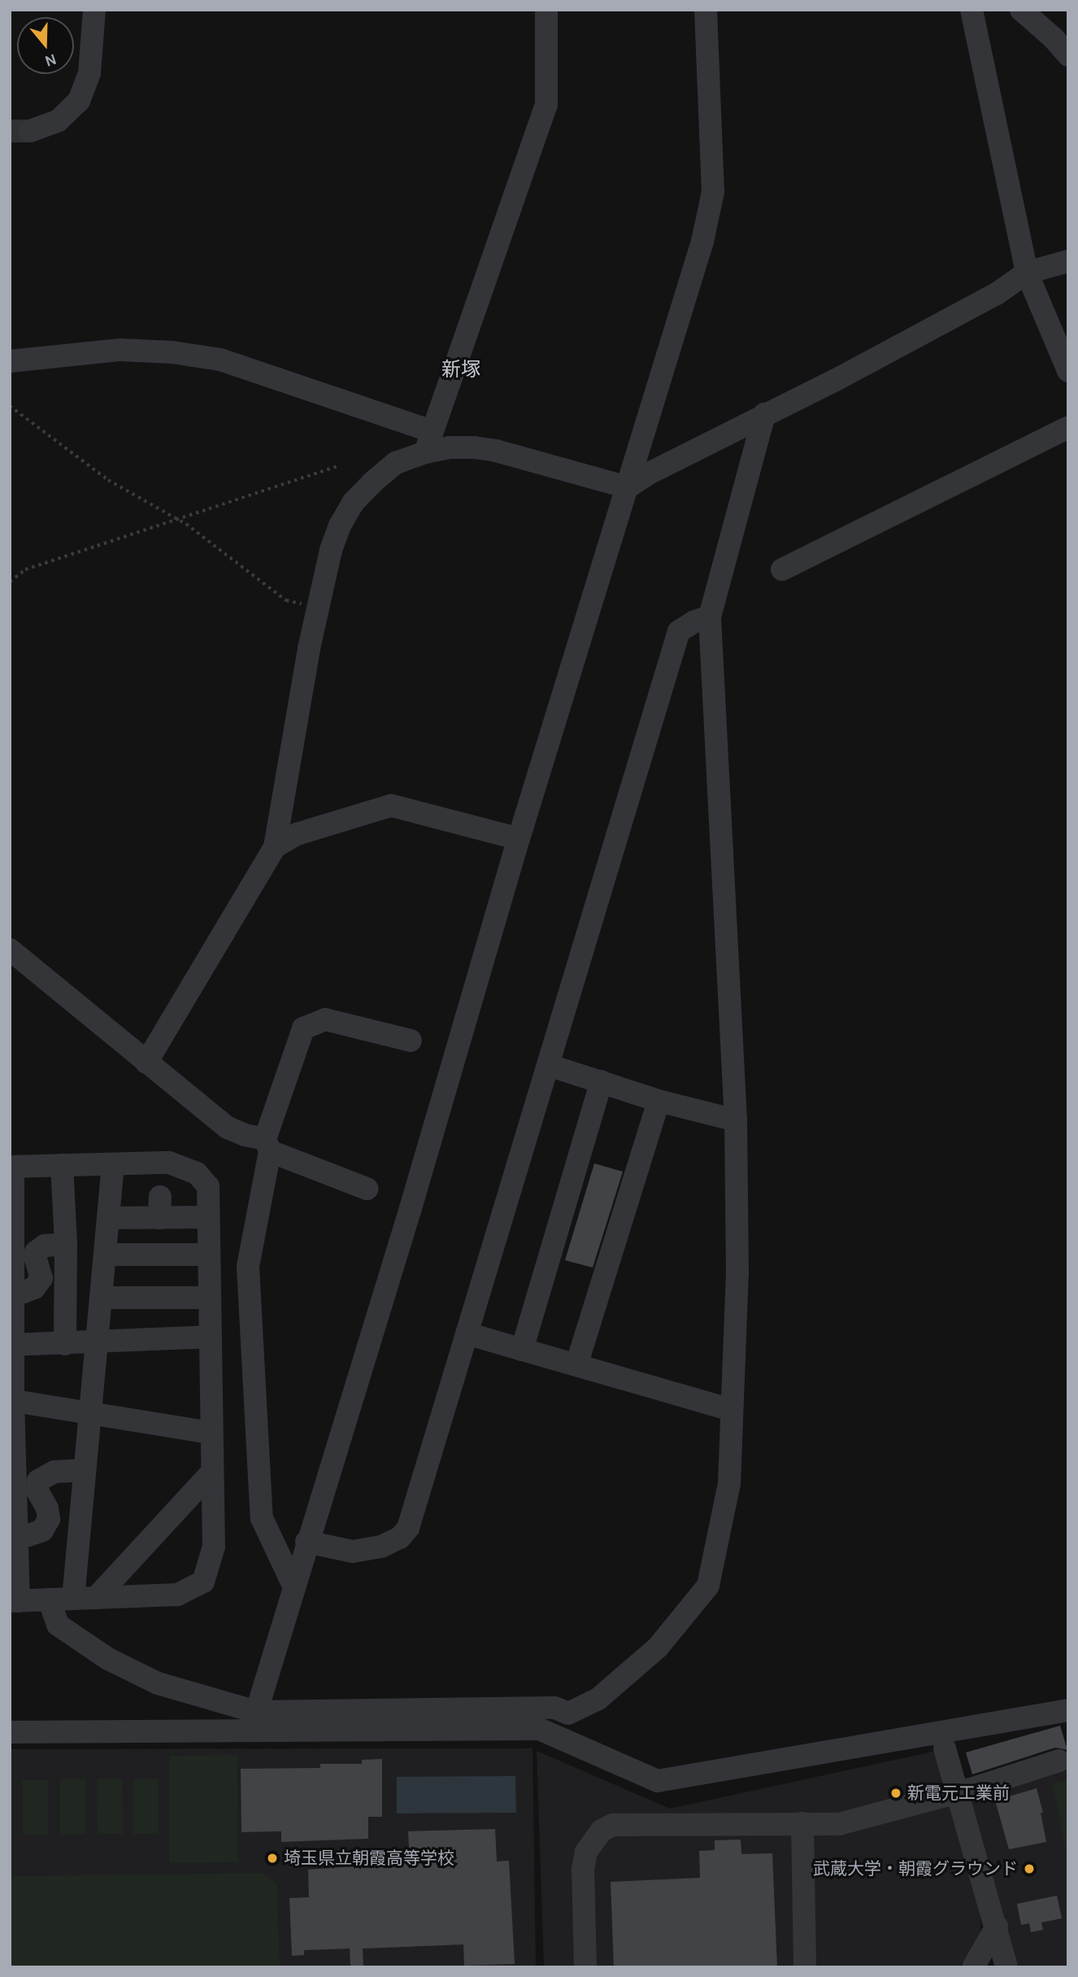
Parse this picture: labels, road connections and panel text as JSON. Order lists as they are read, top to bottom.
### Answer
{
  "districts": ["新塚"],
  "places": ["新電元工業前", "埼玉県立朝霞高等学校", "武蔵大学・朝霞グラウンド"],
  "north": "bottom"
}
